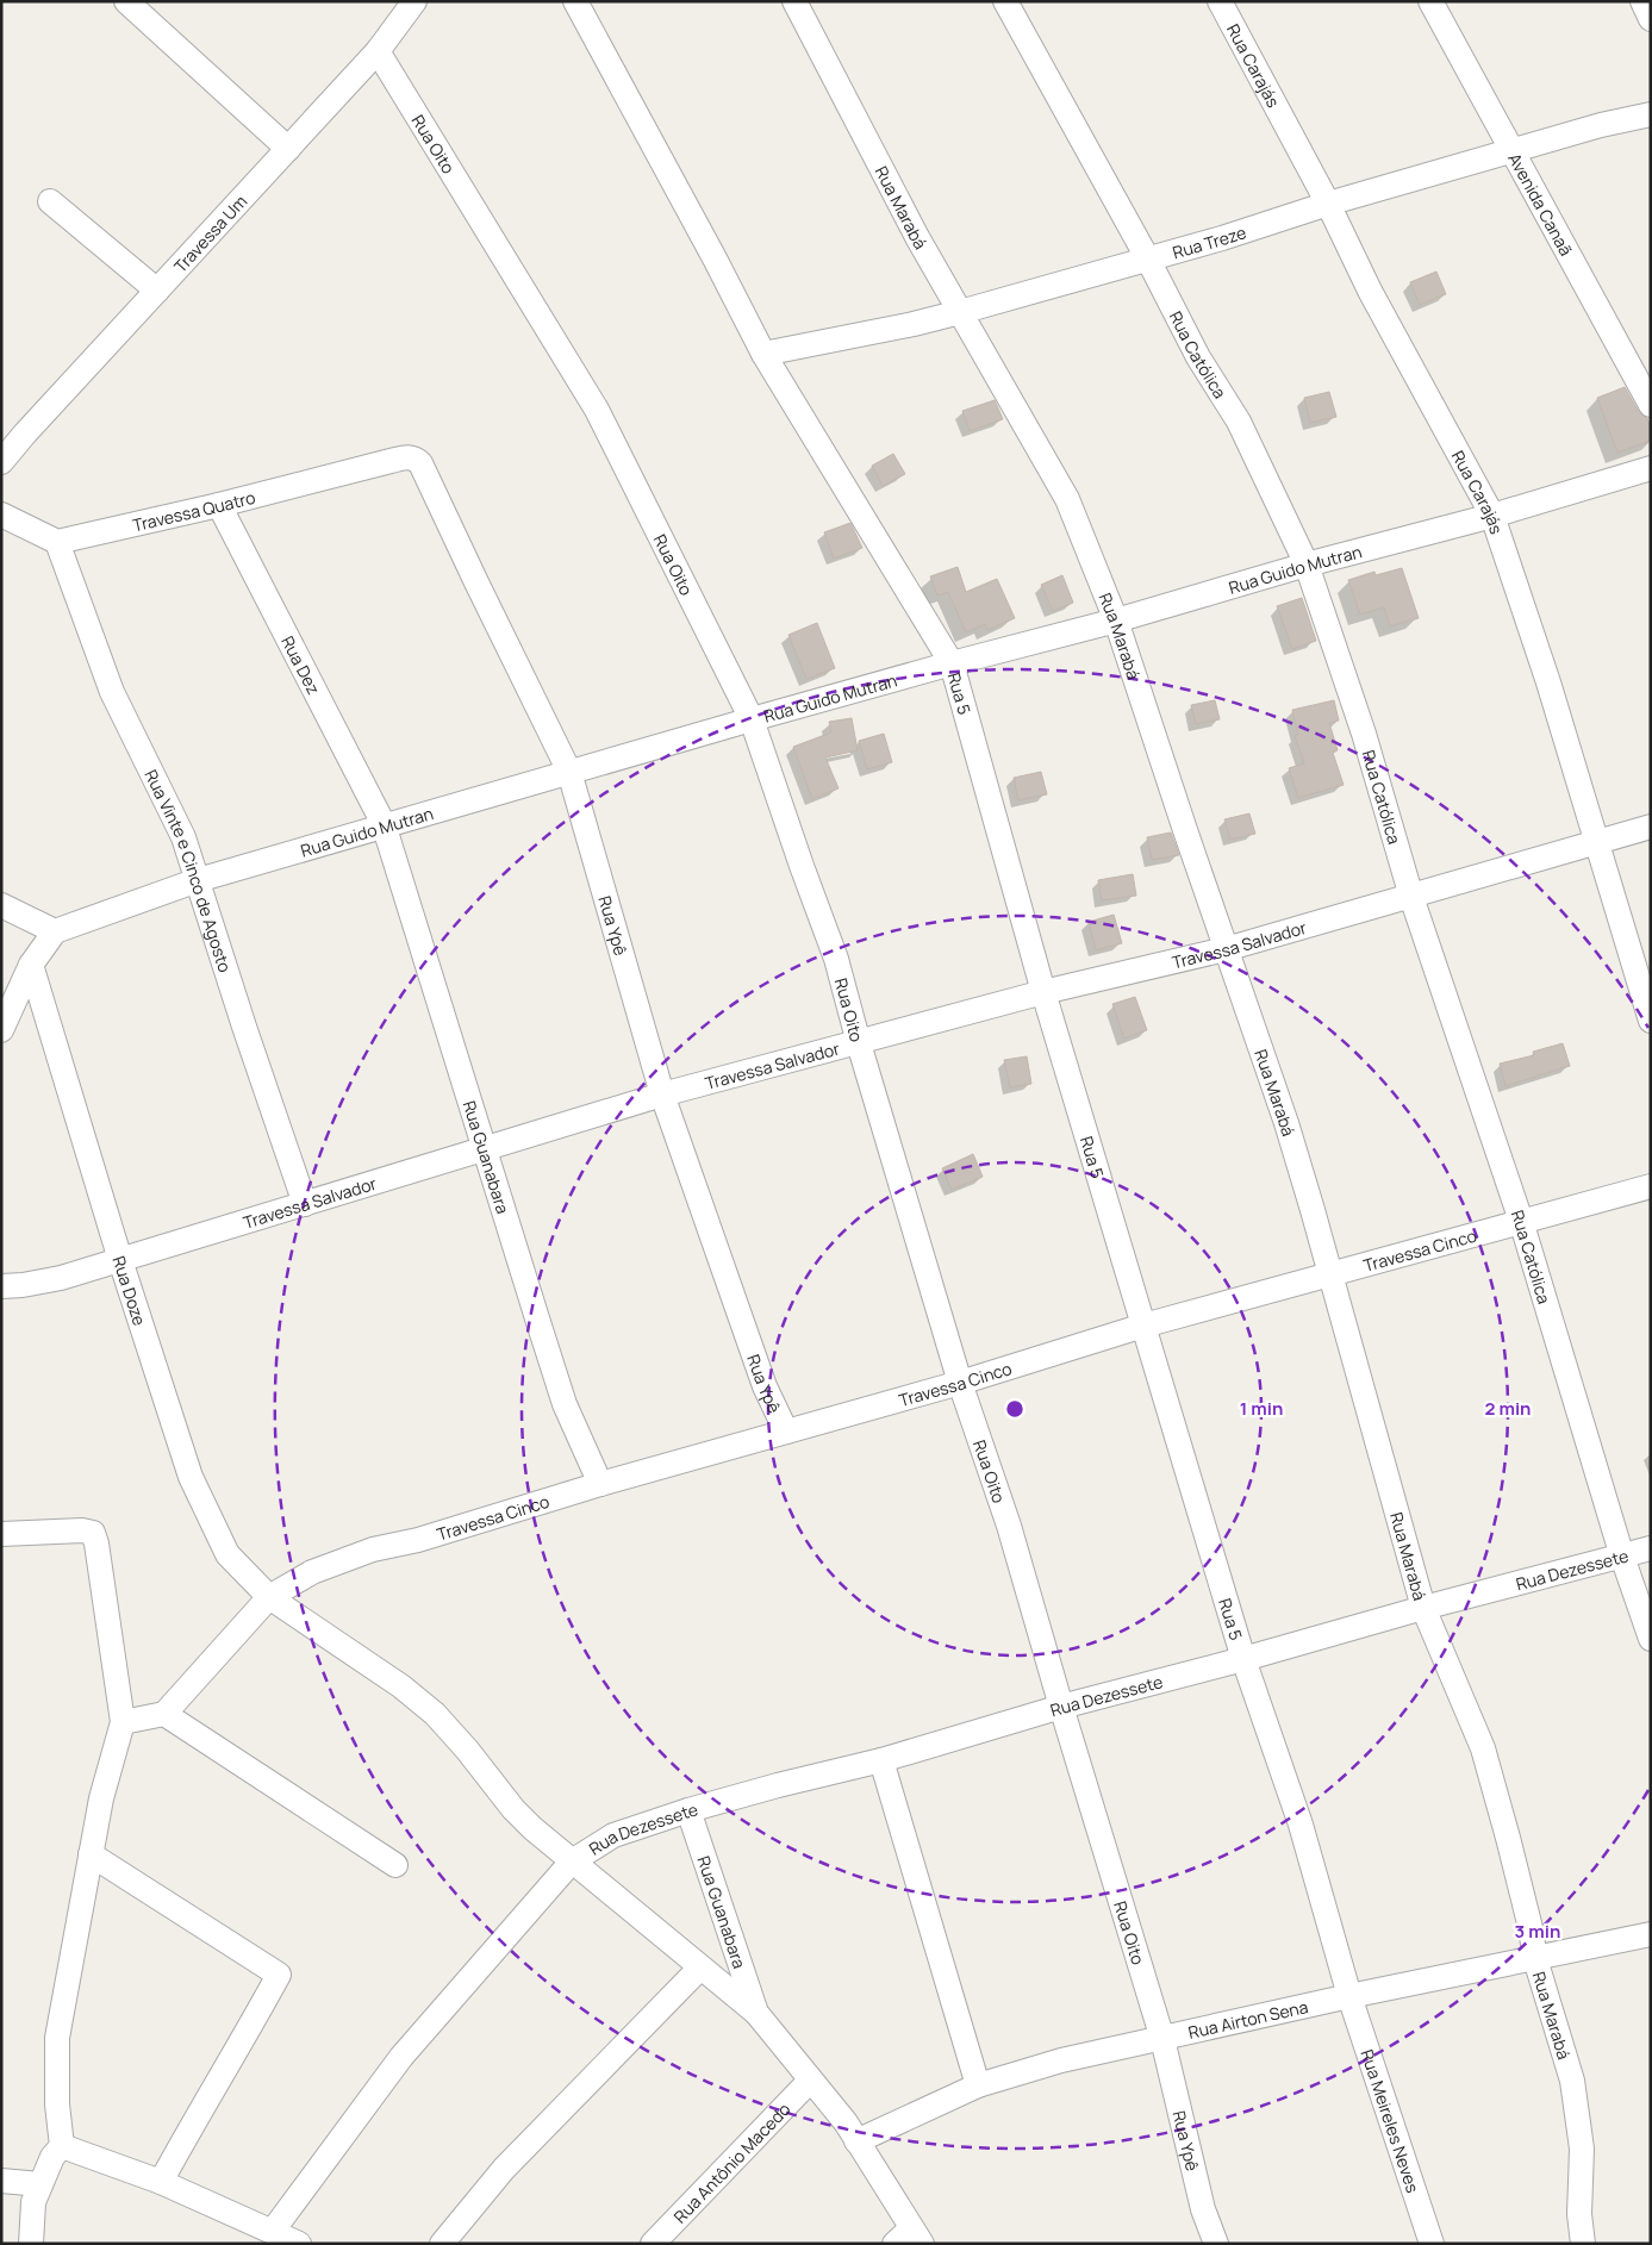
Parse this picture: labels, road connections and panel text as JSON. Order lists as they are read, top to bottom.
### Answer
{
  "streets": {
    "street": [
      "Rua Carajás",
      "Rua Oito",
      "Avenida Canaã",
      "Rua Marabá",
      "Travessa Um",
      "Rua Treze",
      "Rua Católica",
      "Travessa Quatro",
      "Rua Guido Mutran",
      "Rua Dez",
      "Rua 5",
      "Rua Vinte e Cinco de Agosto",
      "Rua Ypê",
      "Travessa Salvador",
      "Rua Guanabara",
      "Travessa Cinco",
      "Rua Doze",
      "Rua Dezessete",
      "Rua Airton Sena",
      "Rua Meireles Neves",
      "Rua Antônio Macedo"
    ]
  },
  "crossings": [
    ["Rua Carajás", "Rua Treze"],
    ["Rua Carajás", "Rua Guido Mutran"],
    ["Rua Carajás", "Travessa Salvador"],
    ["Rua Oito", "Travessa Um"],
    ["Rua Oito", "Rua Guido Mutran"],
    ["Rua Oito", "Rua Ypê"],
    ["Rua Oito", "Travessa Salvador"],
    ["Rua Oito", "Travessa Cinco"],
    ["Rua Oito", "Rua Dezessete"],
    ["Rua Oito", "Rua Airton Sena"],
    ["Avenida Canaã", "Rua Treze"],
    ["Rua Marabá", "Rua Treze"],
    ["Rua Marabá", "Rua Guido Mutran"],
    ["Rua Marabá", "Travessa Salvador"],
    ["Rua Marabá", "Travessa Cinco"],
    ["Rua Marabá", "Rua Dezessete"],
    ["Rua Marabá", "Rua Airton Sena"],
    ["Rua Treze", "Rua Católica"],
    ["Rua Treze", "Rua 5"],
    ["Rua Católica", "Rua Guido Mutran"],
    ["Rua Católica", "Travessa Salvador"],
    ["Rua Católica", "Travessa Cinco"],
    ["Rua Católica", "Rua Dezessete"],
    ["Travessa Quatro", "Rua Dez"],
    ["Travessa Quatro", "Rua Vinte e Cinco de Agosto"],
    ["Travessa Quatro", "Rua Ypê"],
    ["Rua Guido Mutran", "Rua Dez"],
    ["Rua Guido Mutran", "Rua 5"],
    ["Rua Guido Mutran", "Rua Vinte e Cinco de Agosto"],
    ["Rua Guido Mutran", "Rua Ypê"],
    ["Rua Guido Mutran", "Rua Guanabara"],
    ["Rua Dez", "Rua Guanabara"],
    ["Rua 5", "Travessa Salvador"],
    ["Rua 5", "Travessa Cinco"],
    ["Rua 5", "Rua Dezessete"],
    ["Rua 5", "Rua Airton Sena"],
    ["Rua 5", "Rua Meireles Neves"],
    ["Rua Vinte e Cinco de Agosto", "Travessa Salvador"],
    ["Rua Ypê", "Travessa Salvador"],
    ["Rua Ypê", "Travessa Cinco"],
    ["Rua Ypê", "Rua Airton Sena"],
    ["Travessa Salvador", "Rua Guanabara"],
    ["Travessa Salvador", "Rua Doze"],
    ["Rua Guanabara", "Travessa Cinco"],
    ["Rua Guanabara", "Rua Doze"],
    ["Rua Guanabara", "Rua Dezessete"],
    ["Travessa Cinco", "Rua Doze"],
    ["Rua Doze", "Rua Dezessete"],
    ["Rua Airton Sena", "Rua Meireles Neves"]
  ],
  "rings": ["1 min", "2 min", "3 min"]
}
